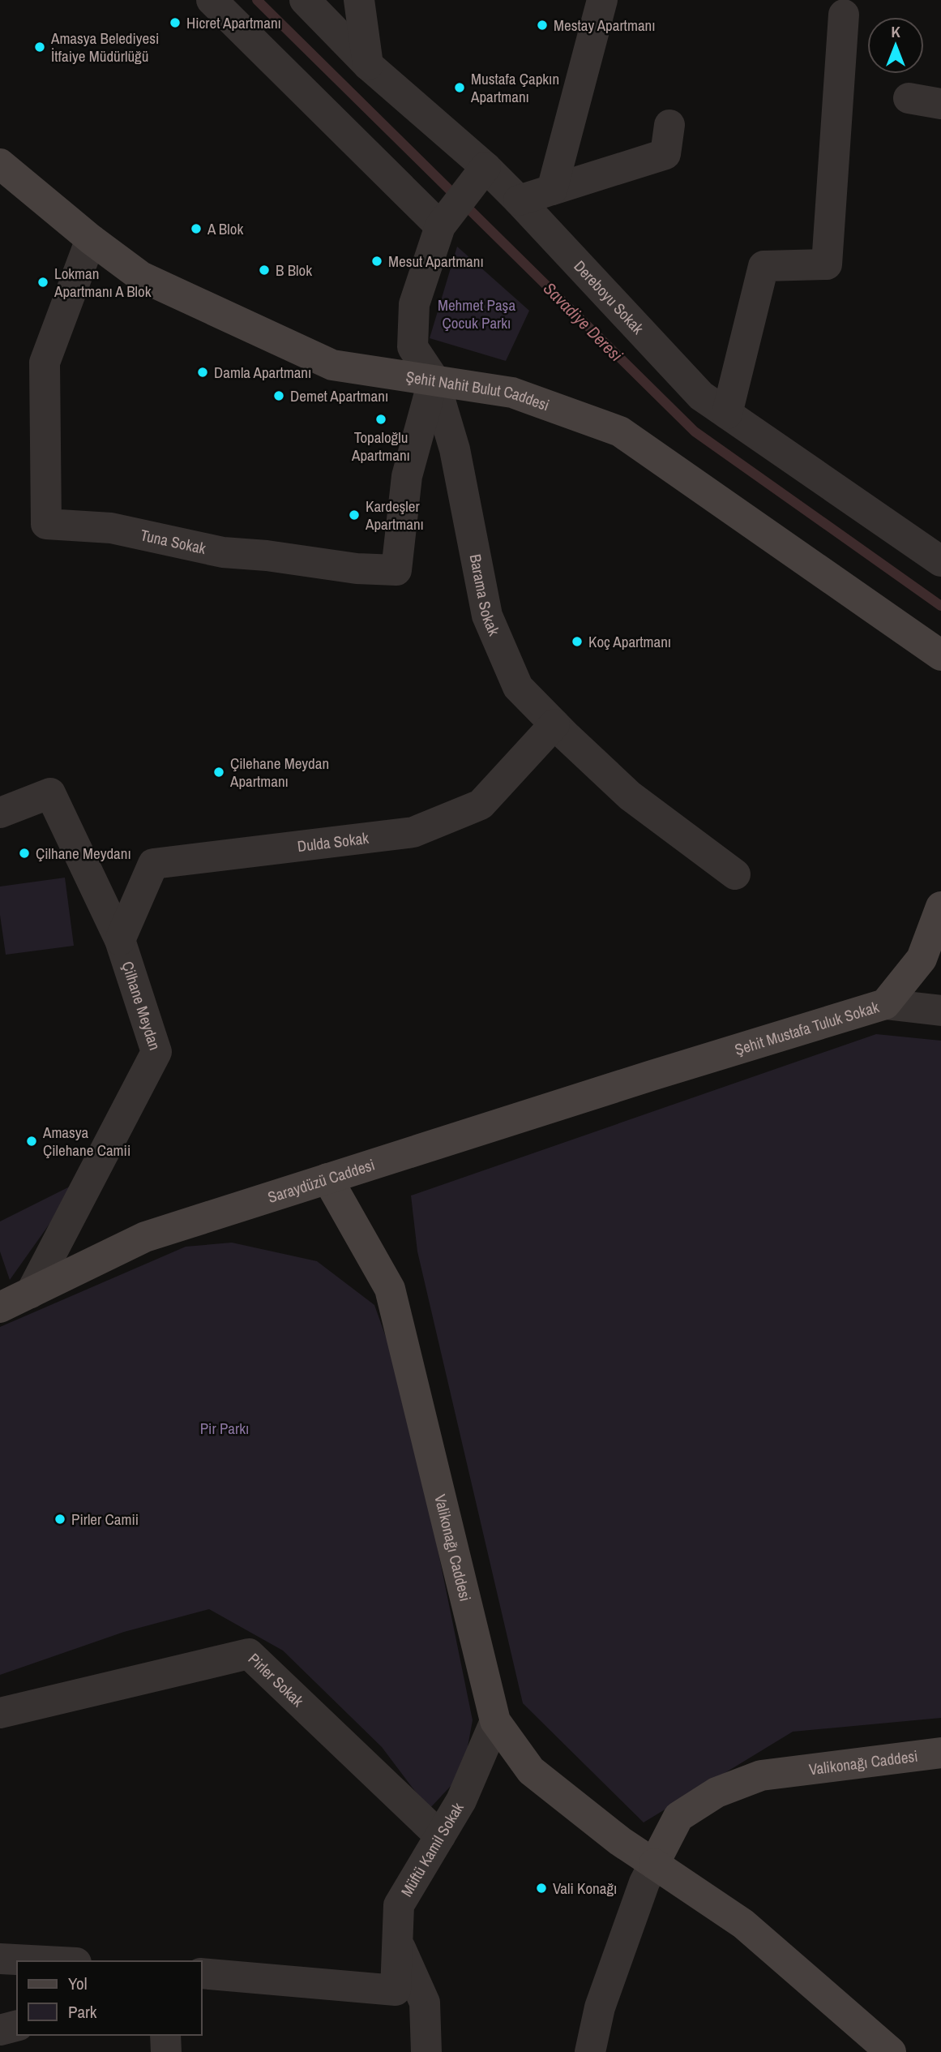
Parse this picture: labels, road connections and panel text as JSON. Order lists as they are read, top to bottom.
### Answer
{
  "streets": {
    "street": [
      "Dereboyu Sokak",
      "Şehit Nahit Bulut Caddesi",
      "Tuna Sokak",
      "Barama Sokak",
      "Dulda Sokak",
      "Çilhane Meydan",
      "Şehit Mustafa Tuluk Sokak",
      "Saraydüzü Caddesi",
      "Valikonağı Caddesi",
      "Pirler Sokak",
      "Müftü Kamil Sokak"
    ]
  },
  "crossings": [
    ["Dereboyu Sokak", "Barama Sokak"],
    ["Şehit Nahit Bulut Caddesi", "Tuna Sokak"],
    ["Şehit Nahit Bulut Caddesi", "Barama Sokak"],
    ["Tuna Sokak", "Barama Sokak"],
    ["Barama Sokak", "Dulda Sokak"],
    ["Dulda Sokak", "Çilhane Meydan"],
    ["Çilhane Meydan", "Saraydüzü Caddesi"],
    ["Şehit Mustafa Tuluk Sokak", "Saraydüzü Caddesi"],
    ["Saraydüzü Caddesi", "Valikonağı Caddesi"],
    ["Valikonağı Caddesi", "Müftü Kamil Sokak"],
    ["Pirler Sokak", "Müftü Kamil Sokak"]
  ],
  "water": ["Savadiye Deresi"],
  "parks": ["Mehmet Paşa Çocuk Parkı", "Pir Parkı"],
  "places": [
    "Hicret Apartmanı",
    "Mestay Apartmanı",
    "Amasya Belediyesi İtfaiye Müdürlüğü",
    "Mustafa Çapkın Apartmanı",
    "A Blok",
    "Mesut Apartmanı",
    "B Blok",
    "Lokman Apartmanı A Blok",
    "Damla Apartmanı",
    "Demet Apartmanı",
    "Topaloğlu Apartmanı",
    "Kardeşler Apartmanı",
    "Koç Apartmanı",
    "Çilehane Meydan Apartmanı",
    "Çilhane Meydanı",
    "Amasya Çilehane Camii",
    "Pirler Camii",
    "Vali Konağı"
  ],
  "legend": ["Yol", "Park"],
  "north": "top"
}
